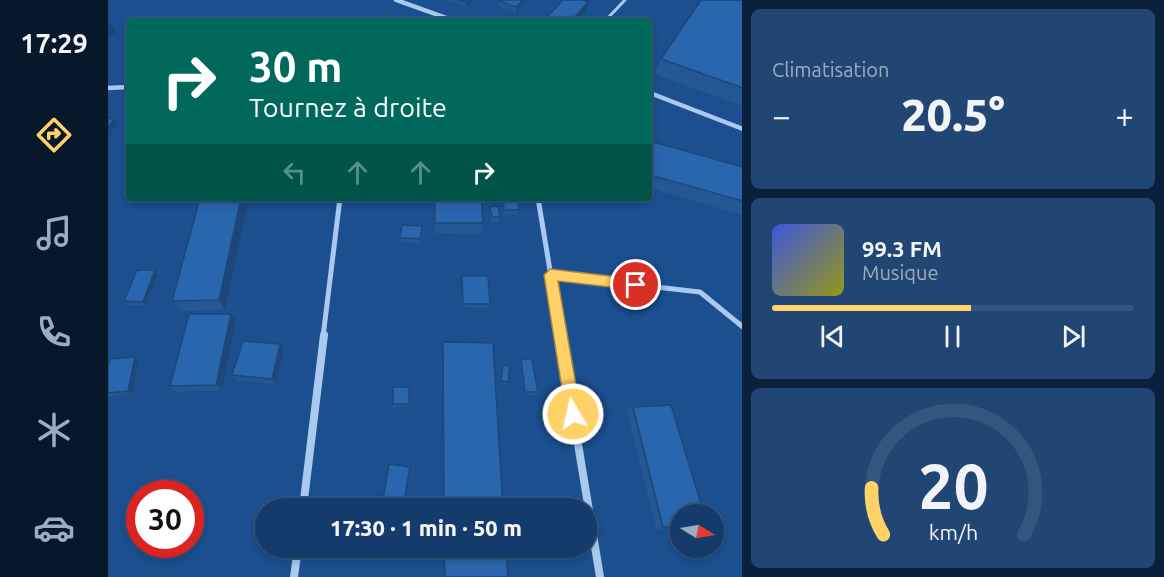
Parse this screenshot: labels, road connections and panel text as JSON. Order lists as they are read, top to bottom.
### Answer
{
  "north": "right",
  "page": {
    "tabs": "17:29",
    "tile": "Climatisation",
    "turn": ["30 m", "Tournez à droite"],
    "heat": ["−", "20.5°", "+"],
    "song": ["99.3 FM", "Musique"],
    "limit": "30",
    "trip": "17:30 · 1 min · 50 m",
    "gauge": ["20", "km/h"]
  }
}
